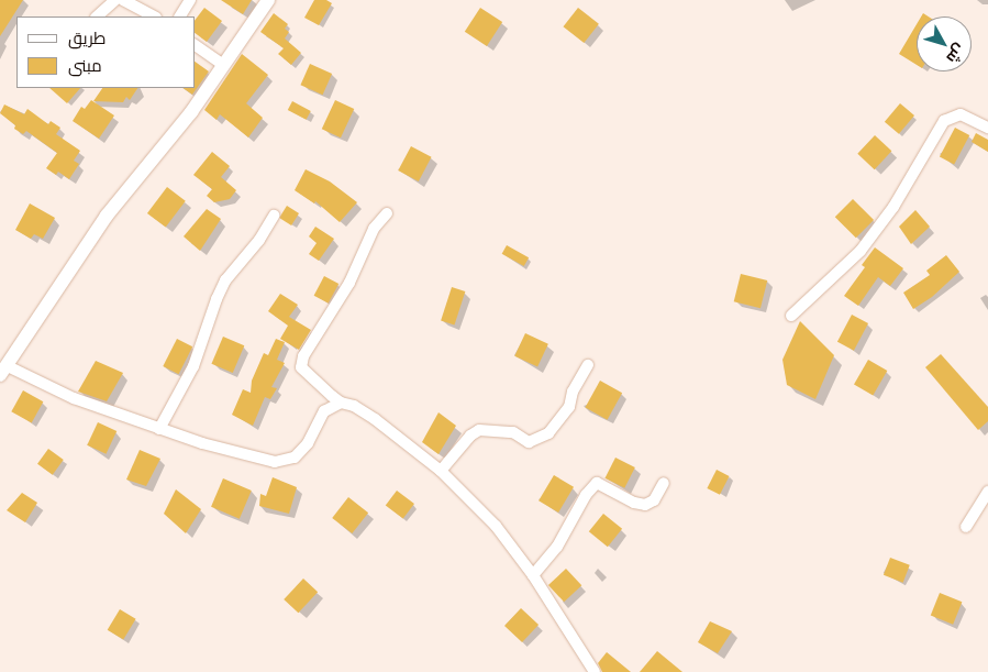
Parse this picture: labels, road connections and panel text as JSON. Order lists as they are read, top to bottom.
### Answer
{
  "legend": ["طريق", "مبنى"],
  "north": "bottom right"
}
